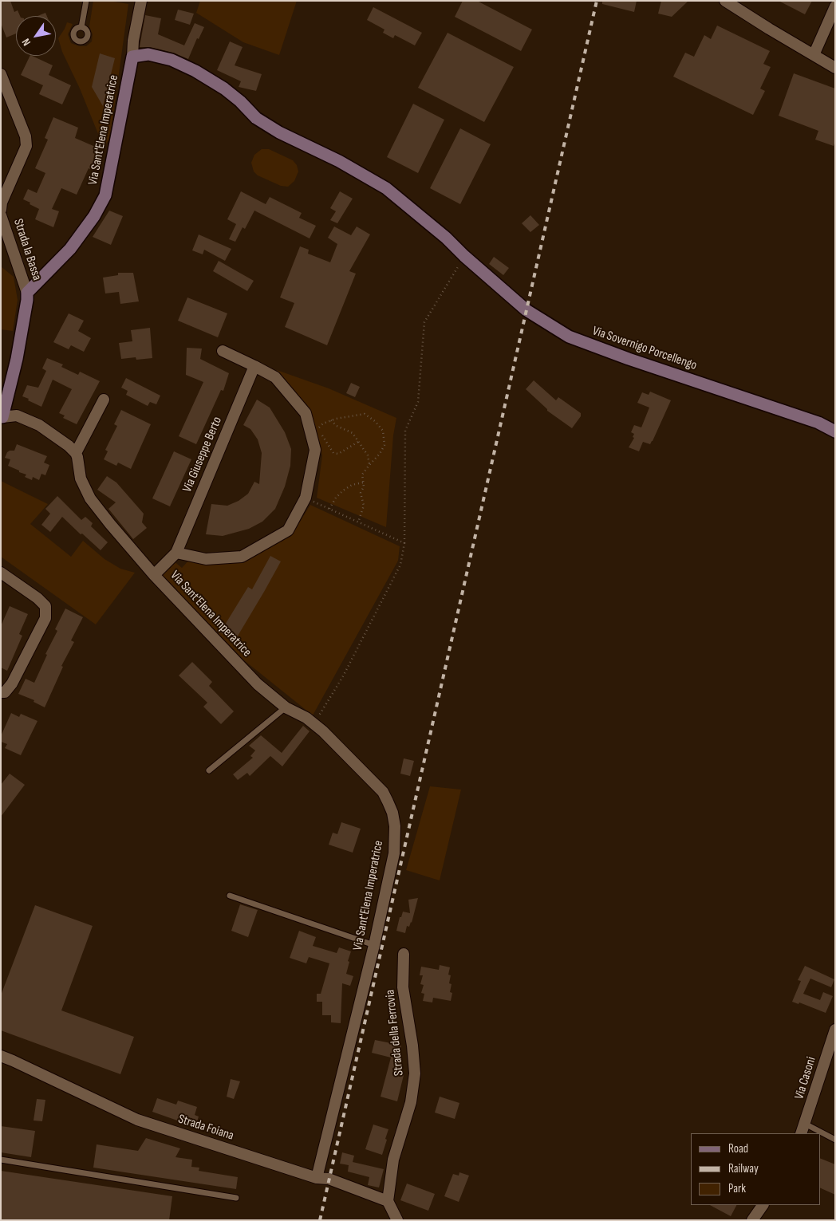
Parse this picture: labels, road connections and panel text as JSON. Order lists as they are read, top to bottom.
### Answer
{
  "streets": {
    "street": [
      "Via Sant'Elena Imperatrice",
      "Strada la Bassa",
      "Via Sovernigo Porcellengo",
      "Via Giuseppe Berto",
      "Strada della Ferrovia",
      "Via Casoni",
      "Strada Foiana"
    ]
  },
  "crossings": [
    ["Via Sant'Elena Imperatrice", "Strada la Bassa"],
    ["Via Sant'Elena Imperatrice", "Via Sovernigo Porcellengo"],
    ["Via Sant'Elena Imperatrice", "Via Giuseppe Berto"],
    ["Via Sant'Elena Imperatrice", "Strada Foiana"],
    ["Strada della Ferrovia", "Strada Foiana"]
  ],
  "legend": ["Road", "Railway", "Park"],
  "north": "bottom left"
}
